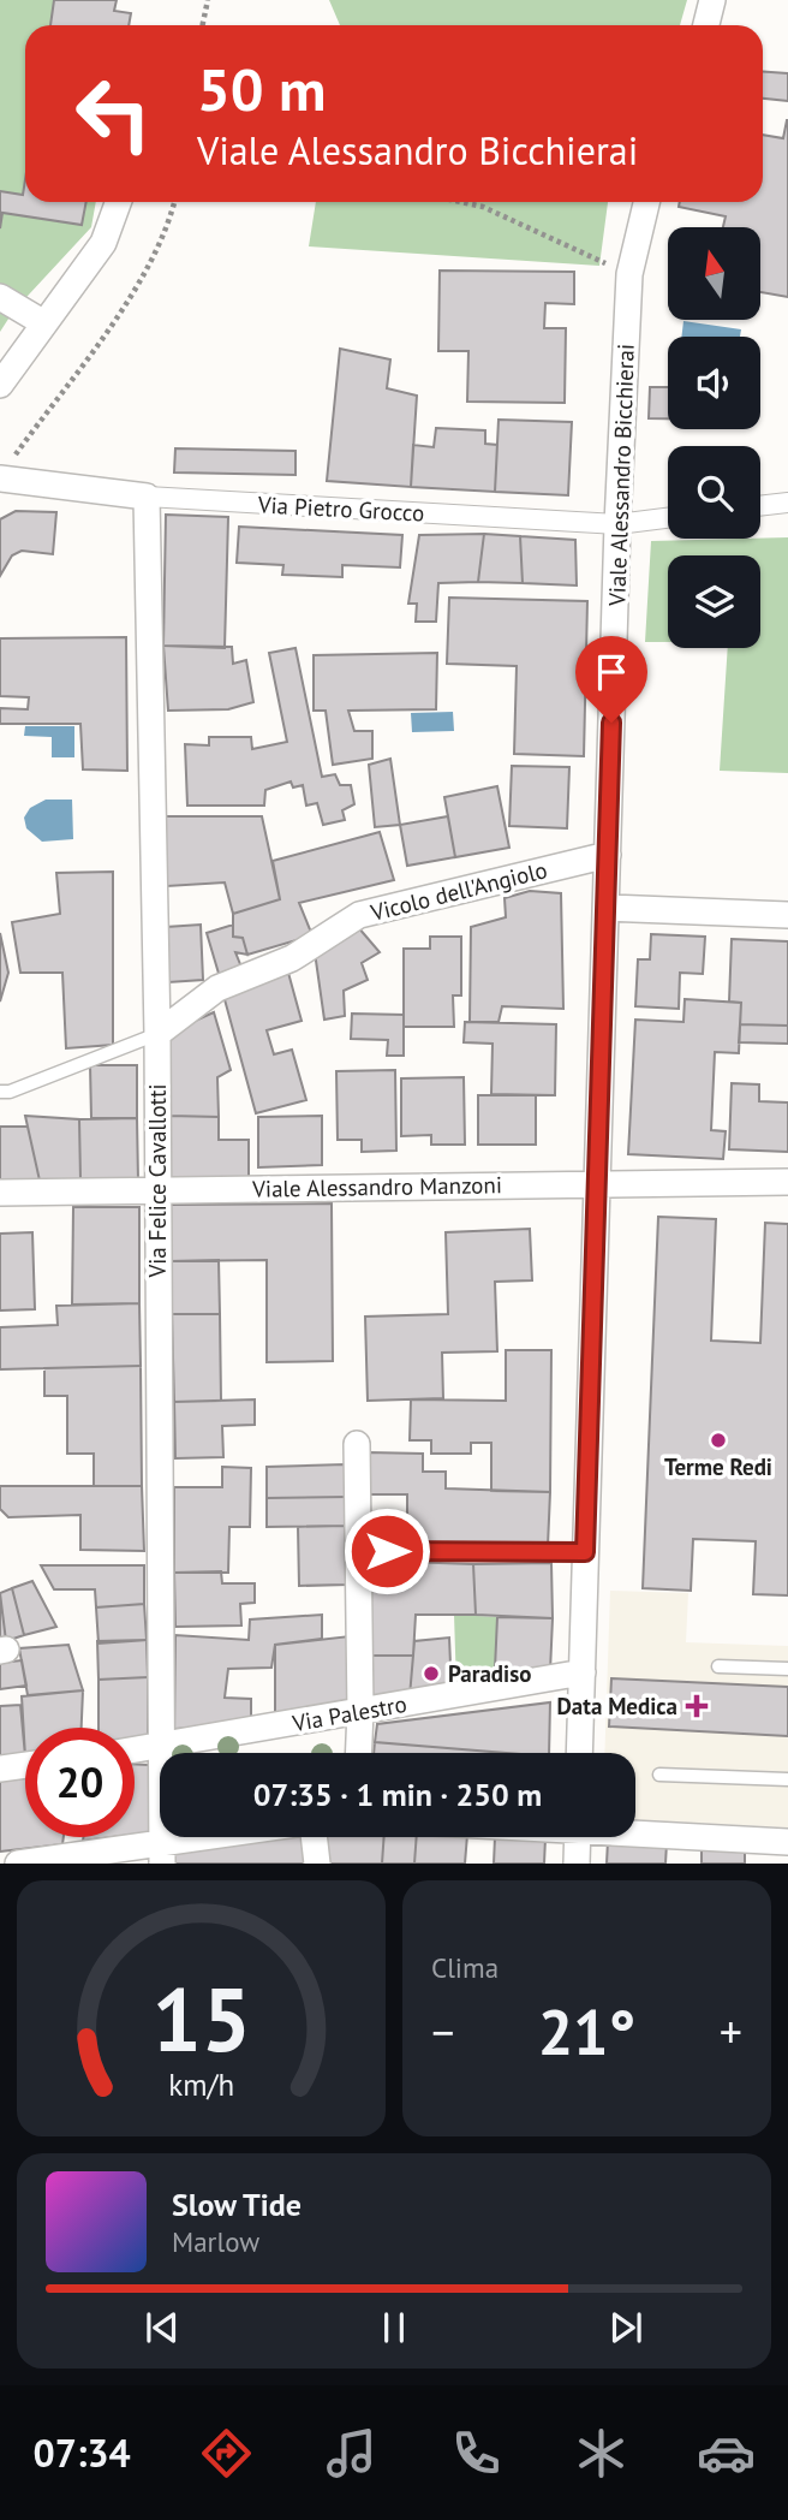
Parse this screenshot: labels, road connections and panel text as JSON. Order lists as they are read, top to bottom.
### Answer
{
  "streets": {
    "street": [
      "Viale Alessandro Bicchierai",
      "Via Pietro Grocco",
      "Vicolo dell'Angiolo",
      "Via Felice Cavallotti",
      "Viale Alessandro Manzoni",
      "Via Palestro"
    ]
  },
  "crossings": [
    ["Viale Alessandro Bicchierai", "Via Pietro Grocco"],
    ["Viale Alessandro Bicchierai", "Vicolo dell'Angiolo"],
    ["Viale Alessandro Bicchierai", "Viale Alessandro Manzoni"],
    ["Viale Alessandro Bicchierai", "Via Palestro"],
    ["Via Pietro Grocco", "Via Felice Cavallotti"],
    ["Vicolo dell'Angiolo", "Via Felice Cavallotti"],
    ["Via Felice Cavallotti", "Viale Alessandro Manzoni"],
    ["Via Felice Cavallotti", "Via Palestro"]
  ],
  "places": {
    "other": ["Terme Redi", "Paradiso"],
    "health": ["Data Medica"]
  },
  "north": "top",
  "page": {
    "turn": ["50 m", "Viale Alessandro Bicchierai"],
    "limit": "20",
    "trip": "07:35 · 1 min · 250 m",
    "tile": "Clima",
    "heat": ["−", "21°", "+"],
    "song": ["Slow Tide", "Marlow"],
    "tabs": "07:34",
    "gauge": ["15", "km/h"]
  }
}
